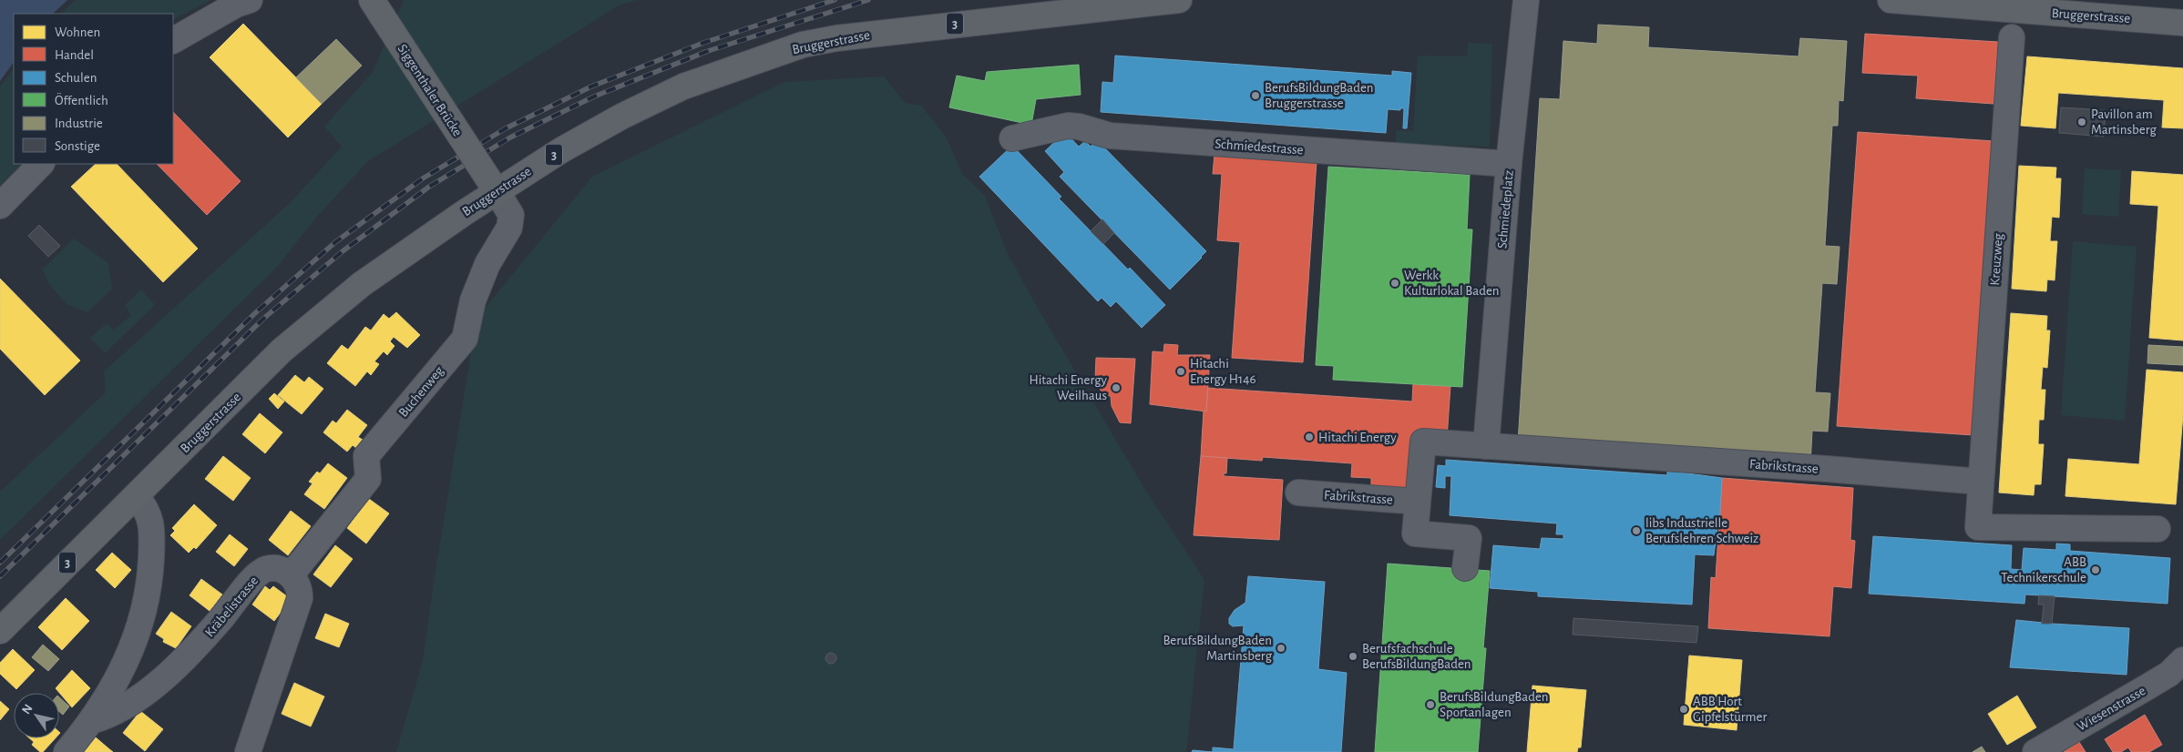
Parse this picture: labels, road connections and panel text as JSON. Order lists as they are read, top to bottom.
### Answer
{
  "streets": {
    "main road": ["Bruggerstrasse", "3", "Siggenthaler Brücke"],
    "street": [
      "Schmiedestrasse",
      "Schmiedeplatz",
      "Kreuzweg",
      "Buchenweg",
      "Fabrikstrasse",
      "Kräbelistrasse",
      "Wiesenstrasse"
    ]
  },
  "crossings": [
    ["Bruggerstrasse", "Siggenthaler Brücke"],
    ["Bruggerstrasse", "Buchenweg"],
    ["Siggenthaler Brücke", "Buchenweg"],
    ["Schmiedestrasse", "Schmiedeplatz"],
    ["Schmiedeplatz", "Fabrikstrasse"],
    ["Kreuzweg", "Fabrikstrasse"],
    ["Buchenweg", "Kräbelistrasse"]
  ],
  "places": [
    "BerufsBildungBaden Bruggerstrasse",
    "Pavillon am Martinsberg",
    "Werkk Kulturlokal Baden",
    "Hitachi Energy H146",
    "Hitachi Energy Weilhaus",
    "Hitachi Energy",
    "libs Industrielle Berufslehren Schweiz",
    "ABB Technikerschule",
    "BerufsBildungBaden Martinsberg",
    "Berufsfachschule BerufsBildungBaden",
    "BerufsBildungBaden Sportanlagen",
    "ABB Hort Gipfelstürmer"
  ],
  "legend": [
    "Wohnen",
    "Handel",
    "Schulen",
    "Öffentlich",
    "Industrie",
    "Sonstige"
  ],
  "north": "top left"
}
